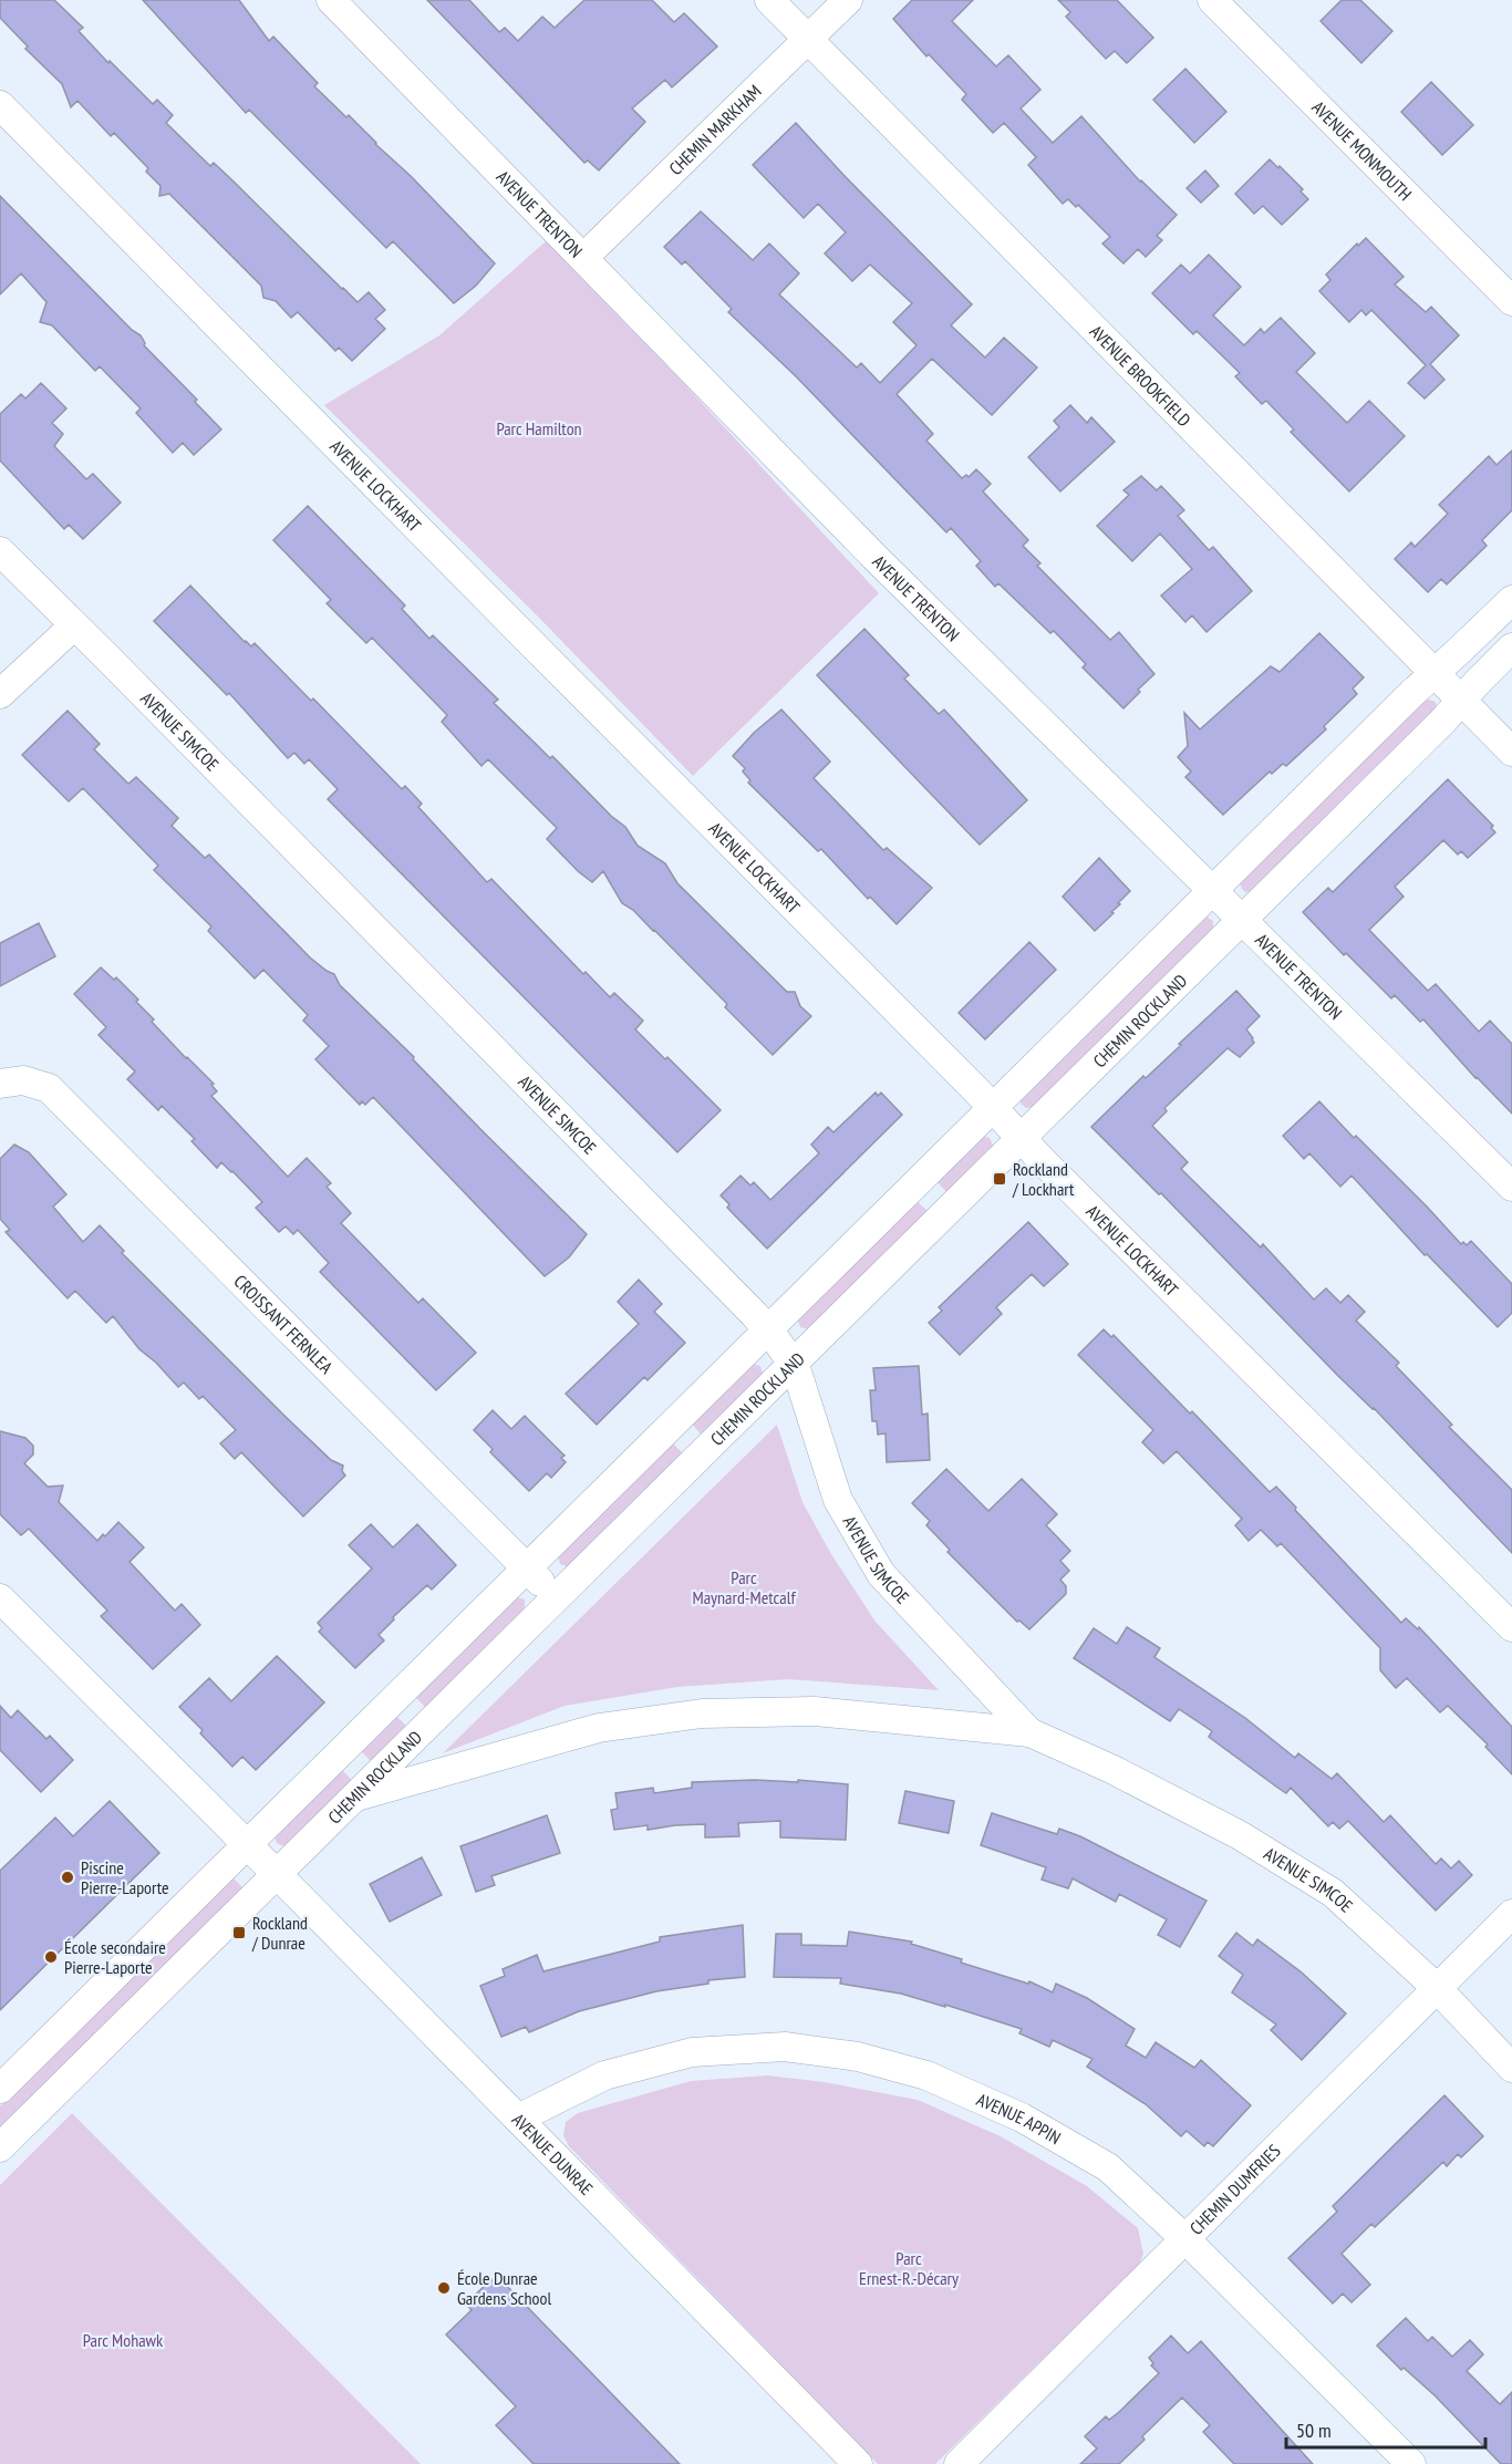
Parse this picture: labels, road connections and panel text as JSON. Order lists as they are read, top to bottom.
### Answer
{
  "streets": {
    "street": [
      "CHEMIN MARKHAM",
      "AVENUE MONMOUTH",
      "AVENUE TRENTON",
      "AVENUE BROOKFIELD",
      "AVENUE LOCKHART",
      "AVENUE SIMCOE",
      "CHEMIN ROCKLAND",
      "CROISSANT FERNLEA",
      "AVENUE APPIN",
      "AVENUE DUNRAE",
      "CHEMIN DUMFRIES"
    ]
  },
  "crossings": [
    ["CHEMIN MARKHAM", "AVENUE TRENTON"],
    ["CHEMIN MARKHAM", "AVENUE BROOKFIELD"],
    ["AVENUE TRENTON", "CHEMIN ROCKLAND"],
    ["AVENUE BROOKFIELD", "CHEMIN ROCKLAND"],
    ["AVENUE LOCKHART", "CHEMIN ROCKLAND"],
    ["AVENUE SIMCOE", "CHEMIN ROCKLAND"],
    ["AVENUE SIMCOE", "CHEMIN DUMFRIES"],
    ["CHEMIN ROCKLAND", "CROISSANT FERNLEA"],
    ["CHEMIN ROCKLAND", "AVENUE DUNRAE"],
    ["AVENUE APPIN", "AVENUE DUNRAE"],
    ["AVENUE APPIN", "CHEMIN DUMFRIES"]
  ],
  "parks": [
    "Parc Hamilton",
    "Parc Maynard-Metcalf",
    "Parc Ernest-R.-Décary",
    "Parc Mohawk"
  ],
  "places": {
    "transit": ["Rockland / Lockhart", "Rockland / Dunrae"],
    "other": ["Piscine Pierre-Laporte", "École secondaire Pierre-Laporte", "École Dunrae Gardens School"]
  },
  "scale_bar": "50 m"
}
